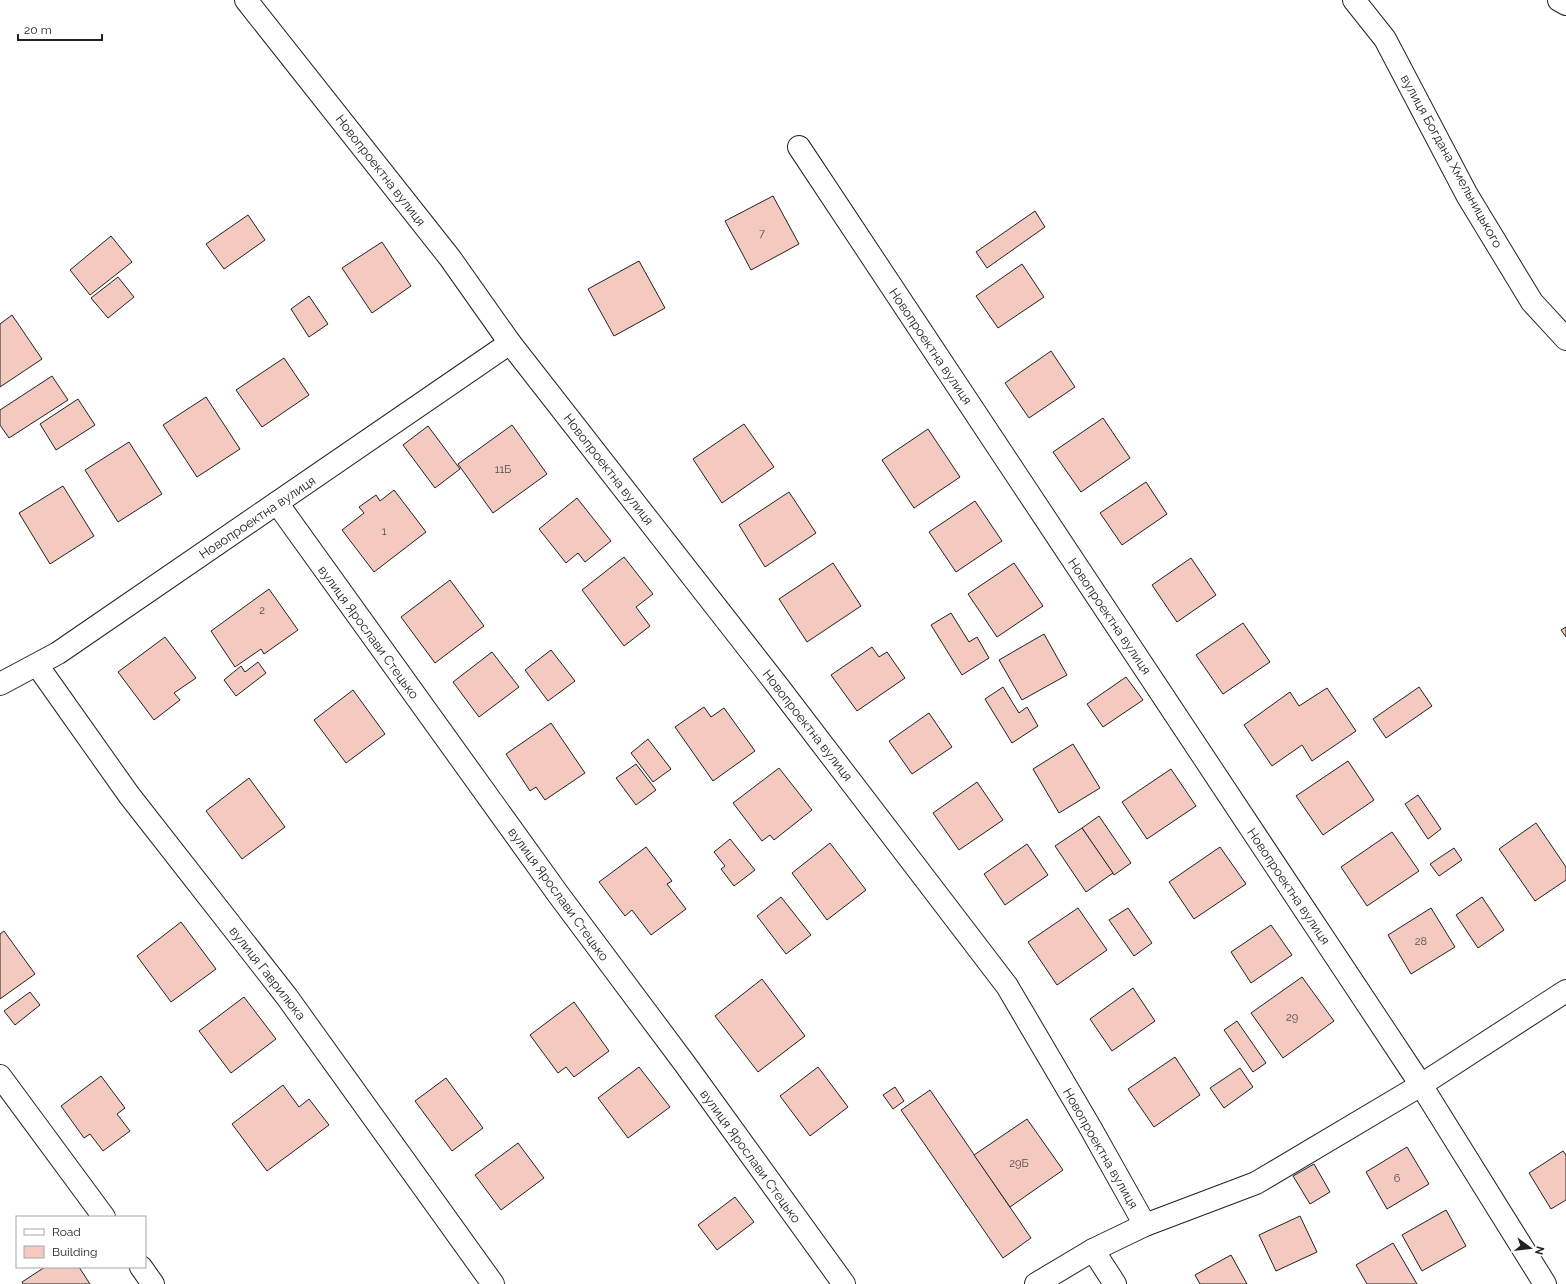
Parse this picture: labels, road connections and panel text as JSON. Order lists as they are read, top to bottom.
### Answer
{
  "streets": {
    "street": [
      "вулиця Богдана Хмельницького",
      "Новопроектна вулиця",
      "вулиця Ярослави Стецько",
      "вулиця Гаврилюка"
    ]
  },
  "crossings": [
    ["Новопроектна вулиця", "вулиця Ярослави Стецько"],
    ["Новопроектна вулиця", "вулиця Гаврилюка"]
  ],
  "house_numbers": [
    "7",
    "11Б",
    "1",
    "2",
    "28",
    "29",
    "29Б",
    "6"
  ],
  "legend": ["Road", "Building"],
  "scale_bar": "20 m",
  "north": "right"
}
